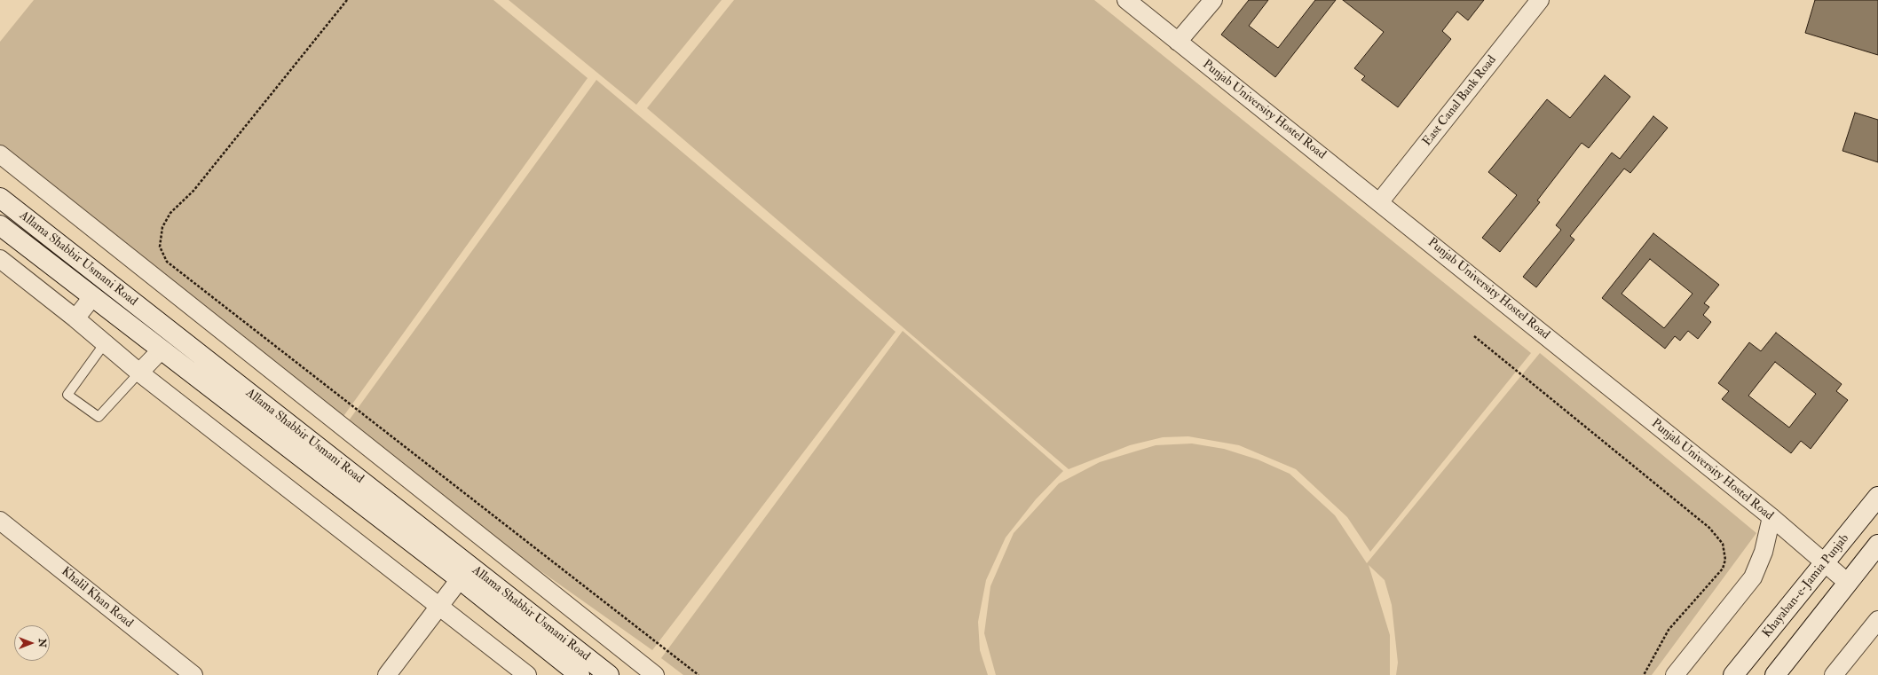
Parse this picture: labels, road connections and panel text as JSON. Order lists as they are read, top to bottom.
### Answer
{
  "streets": {
    "main road": ["Allama Shabbir Usmani Road", "Khayaban-e-Jamia Punjab"],
    "street": ["East Canal Bank Road", "Punjab University Hostel Road", "Khalil Khan Road"]
  },
  "crossings": [
    ["East Canal Bank Road", "Punjab University Hostel Road"],
    ["Punjab University Hostel Road", "Khayaban-e-Jamia Punjab"]
  ],
  "north": "right"
}
